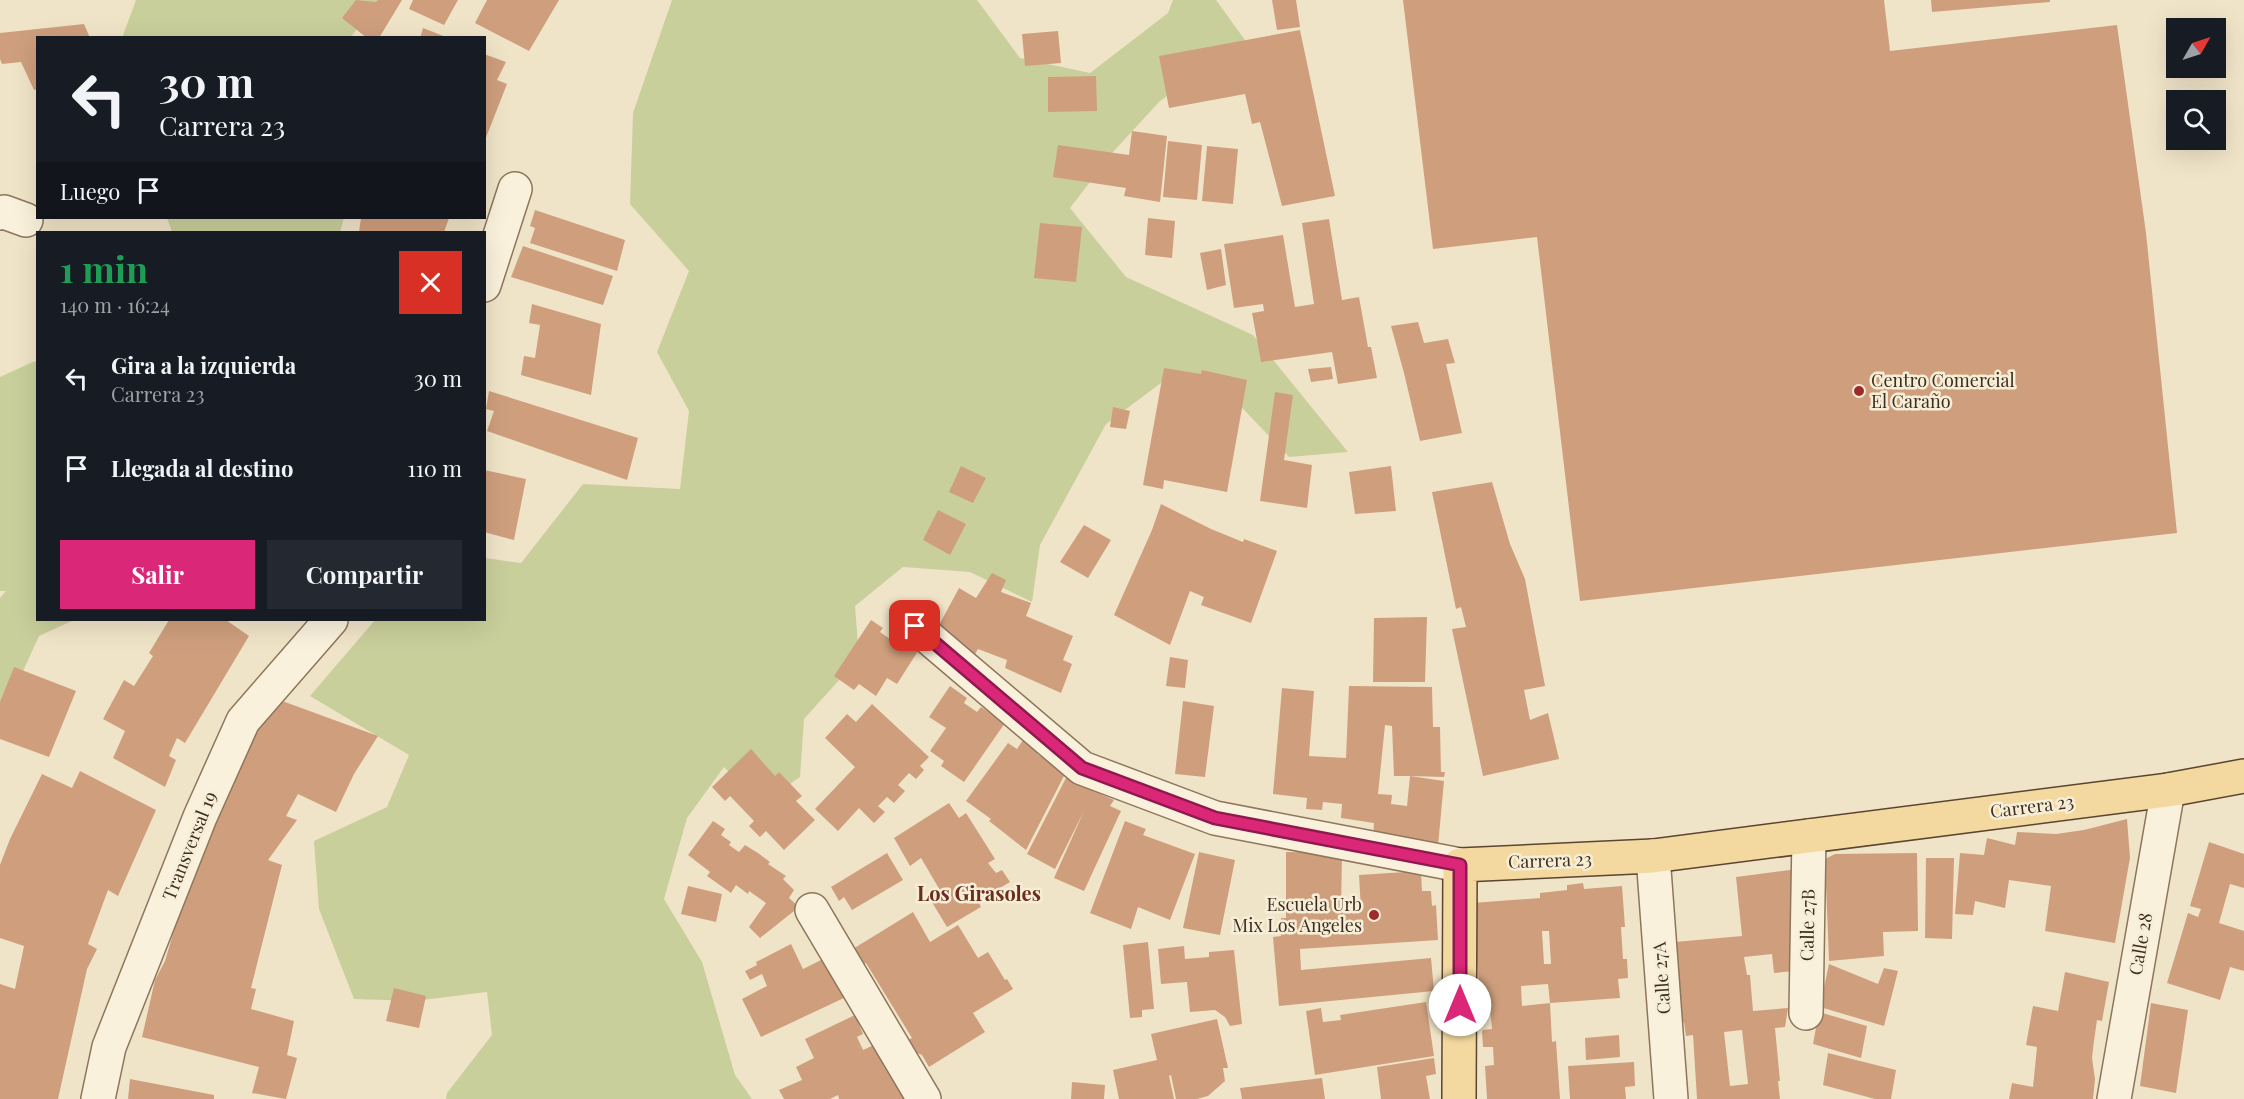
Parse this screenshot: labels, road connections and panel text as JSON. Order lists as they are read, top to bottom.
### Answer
{
  "streets": {
    "main road": ["Carrera 23"],
    "street": [
      "Transversal 19",
      "Calle 27B",
      "Calle 28",
      "Calle 27A"
    ]
  },
  "crossings": [
    ["Carrera 23", "Calle 27B"],
    ["Carrera 23", "Calle 28"],
    ["Carrera 23", "Calle 27A"]
  ],
  "districts": ["Los Girasoles"],
  "places": ["Centro Comercial El Caraño", "Escuela Urb Mix Los Angeles"],
  "north": "top right",
  "page": {
    "turn": ["30 m", "Carrera 23"],
    "then": "Luego",
    "heading": ["1 min", "140 m · 16:24"],
    "list": [
      {
        "name": "Gira a la izquierda",
        "note": "Carrera 23",
        "value": "30 m"
      },
      {
        "name": "Llegada al destino",
        "value": "110 m"
      }
    ],
    "buttons": ["Salir", "Compartir"]
  }
}
